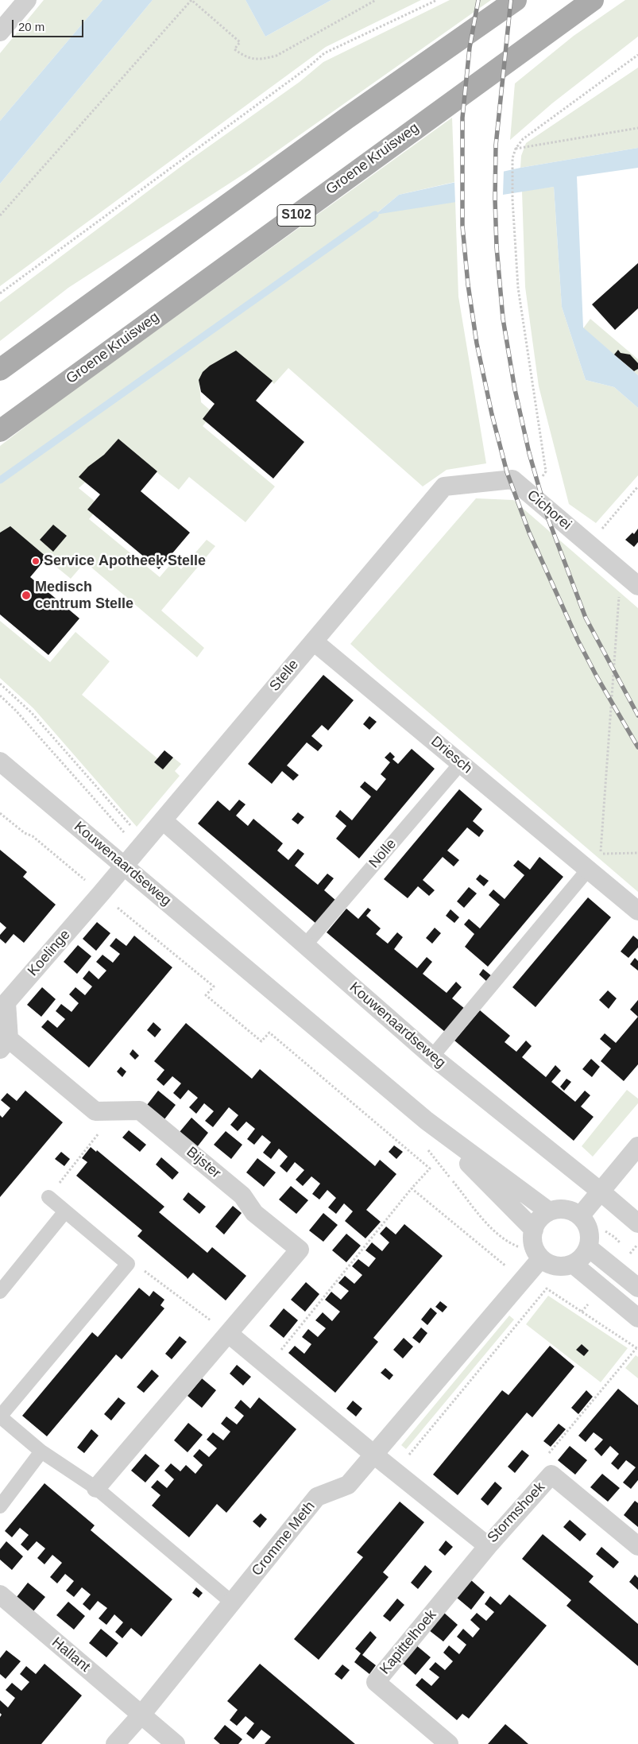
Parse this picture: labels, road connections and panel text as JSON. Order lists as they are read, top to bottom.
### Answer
{
  "streets": {
    "main road": ["Groene Kruisweg", "S102"],
    "street": [
      "Cichorei",
      "Stelle",
      "Driesch",
      "Nolle",
      "Kouwenaardseweg",
      "Koelinge",
      "Bijster",
      "Stormshoek",
      "Cromme Meth",
      "Kapittelhoek",
      "Hallant"
    ]
  },
  "crossings": [
    ["Cichorei", "Stelle"],
    ["Stelle", "Driesch"],
    ["Stelle", "Kouwenaardseweg"],
    ["Stelle", "Koelinge"],
    ["Driesch", "Nolle"],
    ["Nolle", "Kouwenaardseweg"],
    ["Kouwenaardseweg", "Koelinge"],
    ["Kouwenaardseweg", "Cromme Meth"],
    ["Koelinge", "Bijster"],
    ["Stormshoek", "Cromme Meth"],
    ["Stormshoek", "Kapittelhoek"],
    ["Cromme Meth", "Hallant"]
  ],
  "places": ["Service Apotheek Stelle", "Medisch centrum Stelle"],
  "scale_bar": "20 m"
}
